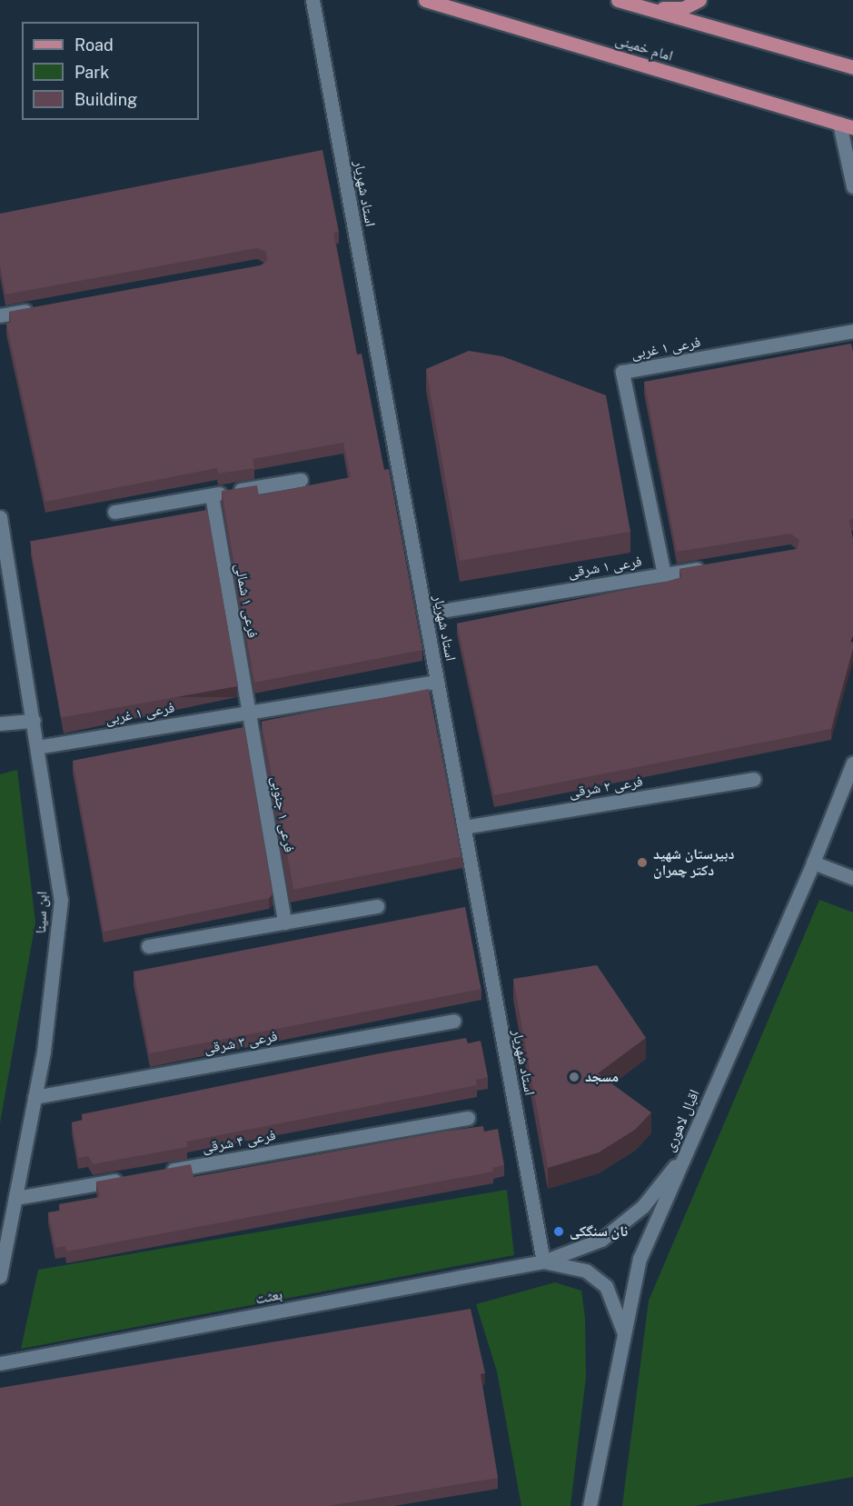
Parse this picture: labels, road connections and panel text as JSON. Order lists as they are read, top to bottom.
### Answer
{
  "streets": {
    "main road": ["امام خمینی"],
    "street": [
      "استاد شهریار",
      "فرعی ۱ غربی",
      "فرعی ۱ شرقی",
      "فرعی ۱ شمالی",
      "فرعی ۲ شرقی",
      "فرعی ۱ جنوبی",
      "ابن سینا",
      "فرعی ۳ شرقی",
      "اقبال لاهوری",
      "فرعی ۴ شرقی",
      "بعثت"
    ]
  },
  "crossings": [
    ["استاد شهریار", "فرعی ۱ شرقی"],
    ["استاد شهریار", "فرعی ۲ شرقی"],
    ["استاد شهریار", "بعثت"],
    ["فرعی ۱ غربی", "فرعی ۱ شرقی"],
    ["فرعی ۱ غربی", "فرعی ۱ شمالی"],
    ["فرعی ۱ غربی", "فرعی ۱ جنوبی"],
    ["فرعی ۱ غربی", "ابن سینا"],
    ["فرعی ۱ شمالی", "فرعی ۱ جنوبی"],
    ["ابن سینا", "فرعی ۳ شرقی"]
  ],
  "places": ["دبیرستان شهید دکتر چمران", "مسجد", "نان سنگکی"],
  "legend": ["Road", "Park", "Building"]
}
